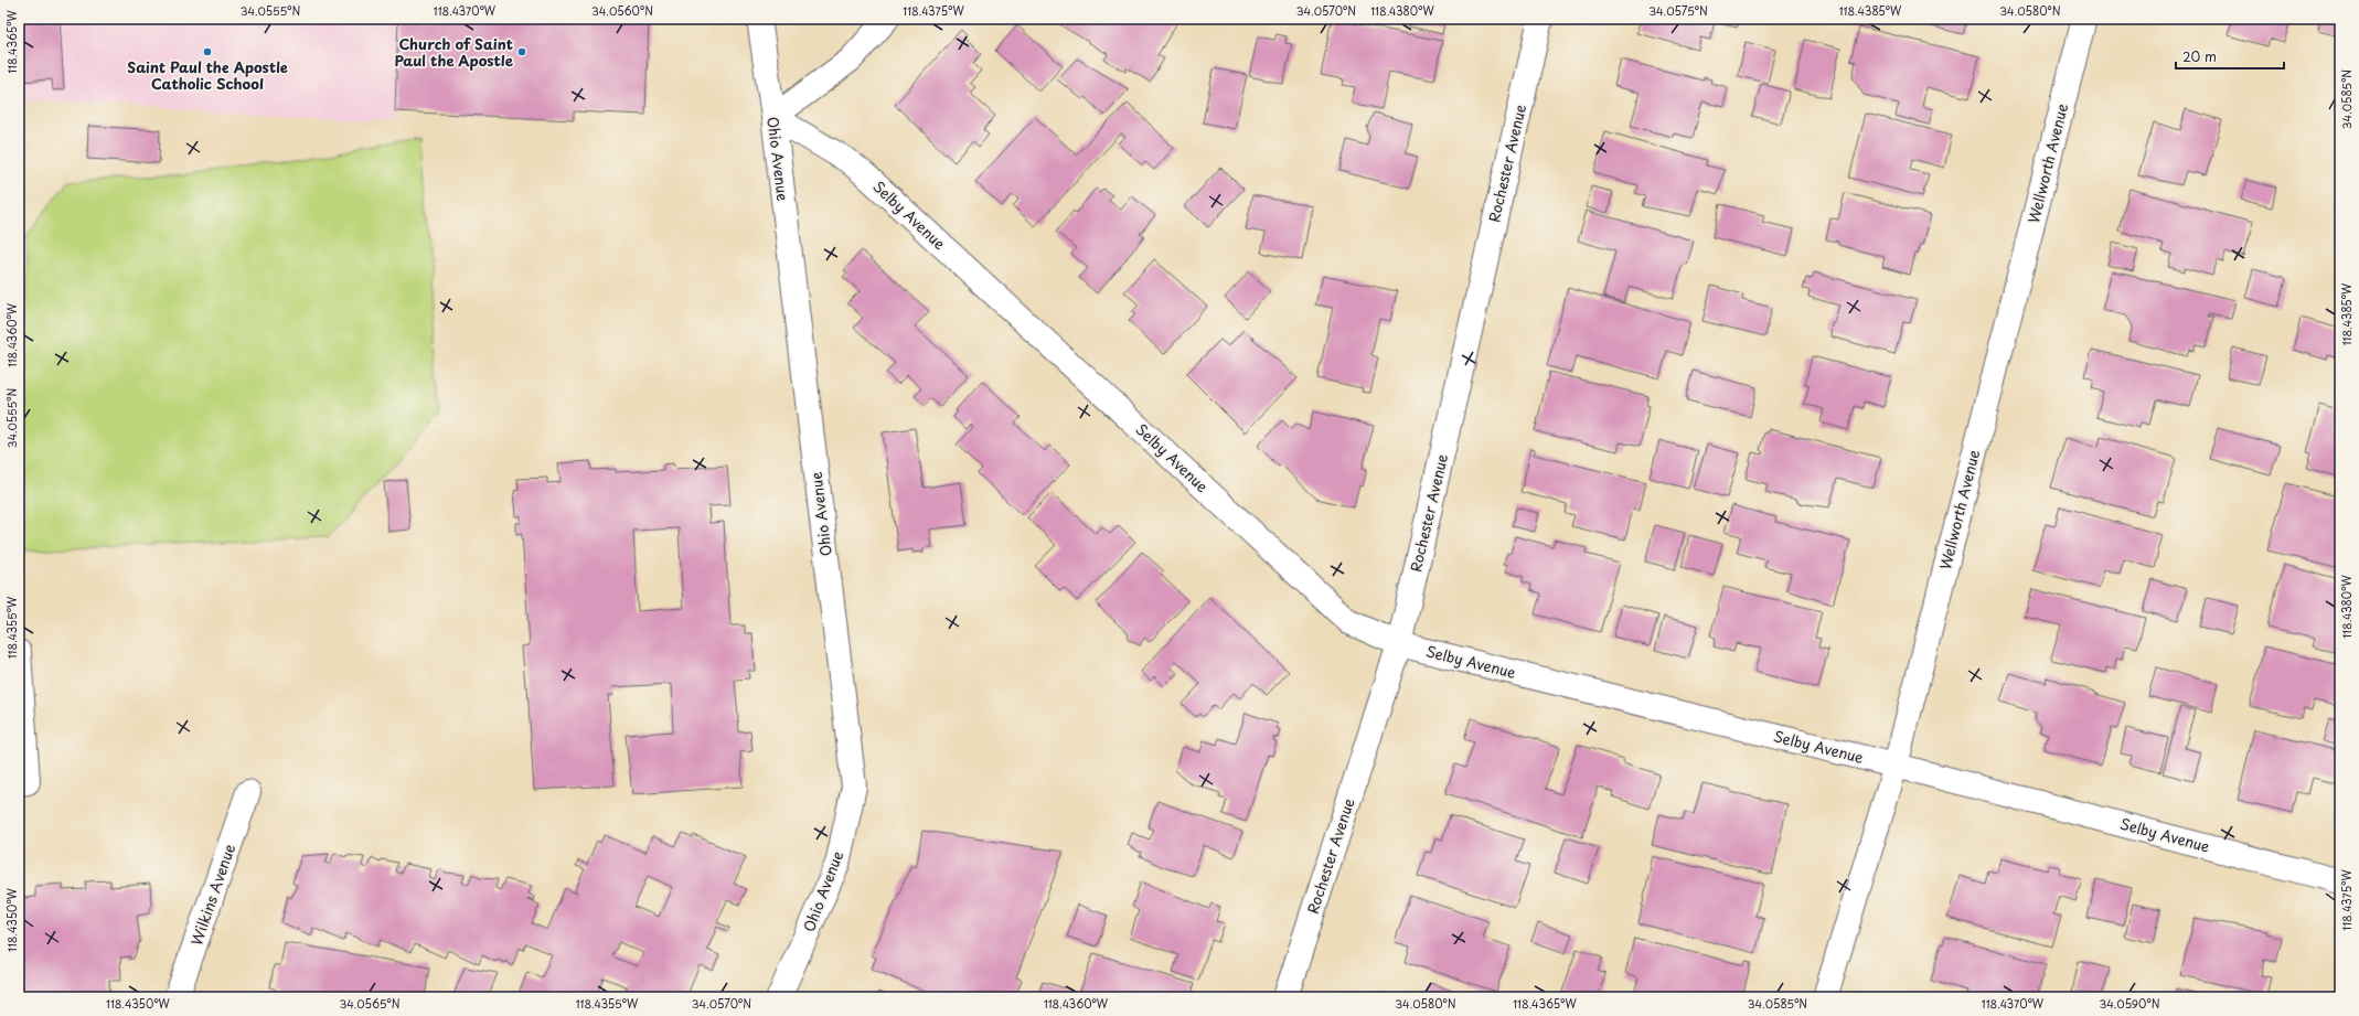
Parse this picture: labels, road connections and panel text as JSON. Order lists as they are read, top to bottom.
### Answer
{
  "streets": {
    "street": [
      "Ohio Avenue",
      "Rochester Avenue",
      "Wellworth Avenue",
      "Selby Avenue",
      "Wilkins Avenue"
    ]
  },
  "crossings": [
    ["Ohio Avenue", "Selby Avenue"],
    ["Rochester Avenue", "Selby Avenue"],
    ["Wellworth Avenue", "Selby Avenue"]
  ],
  "places": ["Saint Paul the Apostle Catholic School", "Church of Saint Paul the Apostle"],
  "scale_bar": "20 m",
  "coordinates": [
    "34.0555°N",
    "118.4370°W",
    "34.0560°N",
    "118.4375°W",
    "34.0570°N",
    "118.4380°W",
    "34.0575°N",
    "118.4385°W",
    "34.0580°N",
    "118.4365°W",
    "34.0585°N",
    "118.4360°W",
    "118.4355°W",
    "118.4350°W",
    "34.0565°N",
    "34.0590°N"
  ]
}
